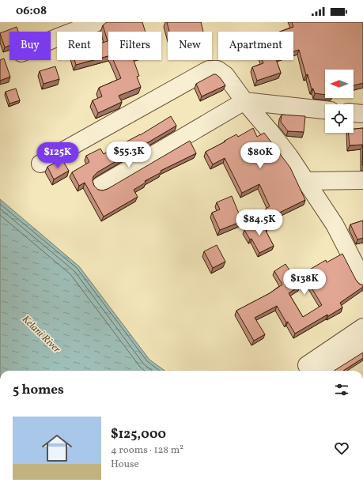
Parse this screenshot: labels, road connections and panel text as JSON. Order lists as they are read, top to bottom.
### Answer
{
  "water": ["Kelani River"],
  "north": "left",
  "page": {
    "status": "06:08",
    "chip": [
      "Buy",
      "Rent",
      "Filters",
      "New",
      "Apartment"
    ],
    "price": [
      "$55.3K",
      "$125K",
      "$80K",
      "$84.5K",
      "$138K"
    ],
    "heading": "5 homes",
    "list": [
      {
        "name": "$125,000",
        "note": "4 rooms · 128 m² · House"
      }
    ]
  }
}
